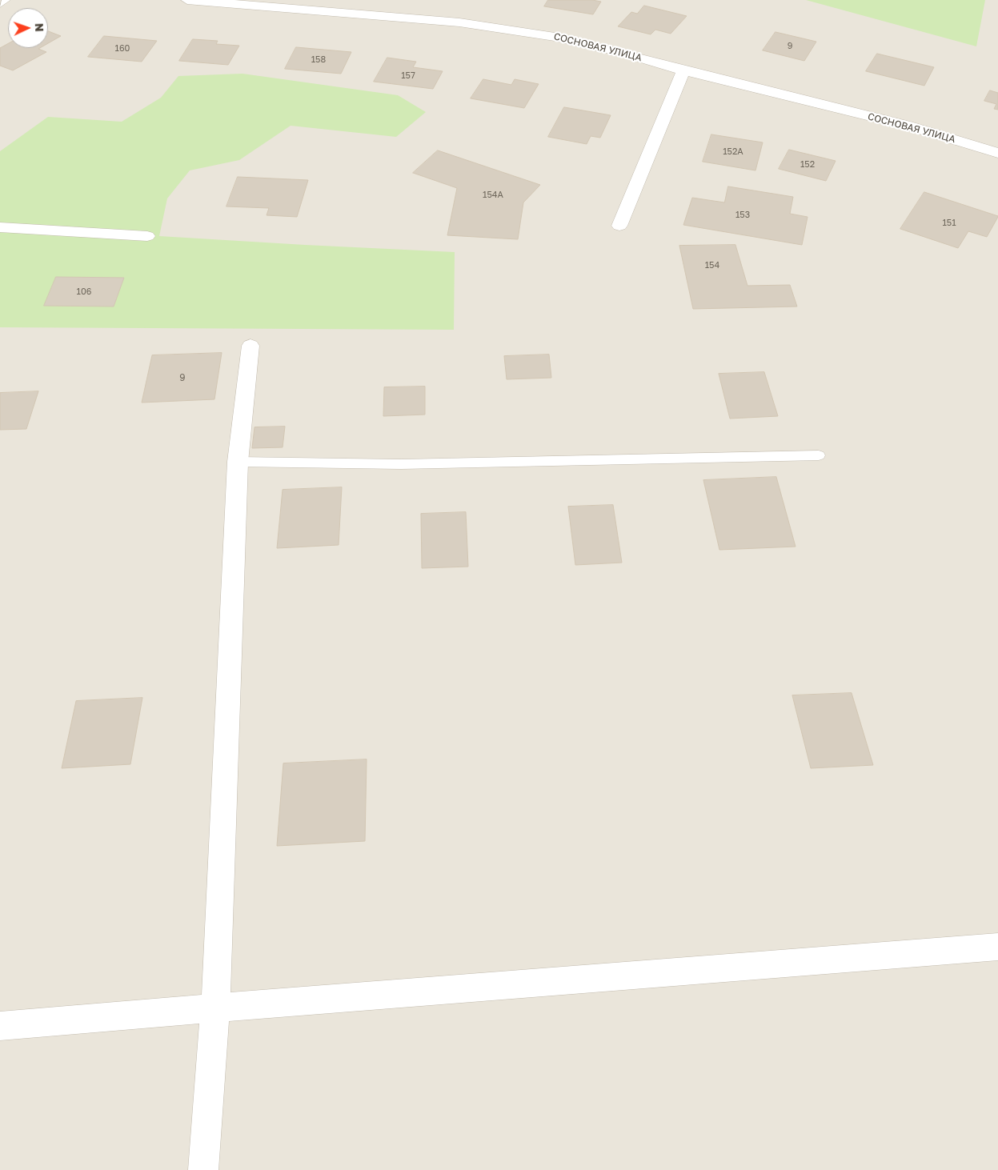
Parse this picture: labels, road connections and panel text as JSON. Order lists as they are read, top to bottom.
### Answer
{
  "streets": {
    "street": ["СОСНОВАЯ УЛИЦА"]
  },
  "house_numbers": [
    "9",
    "160",
    "158",
    "157",
    "152А",
    "152",
    "154А",
    "153",
    "151",
    "154",
    "106",
    "9"
  ],
  "north": "right"
}
